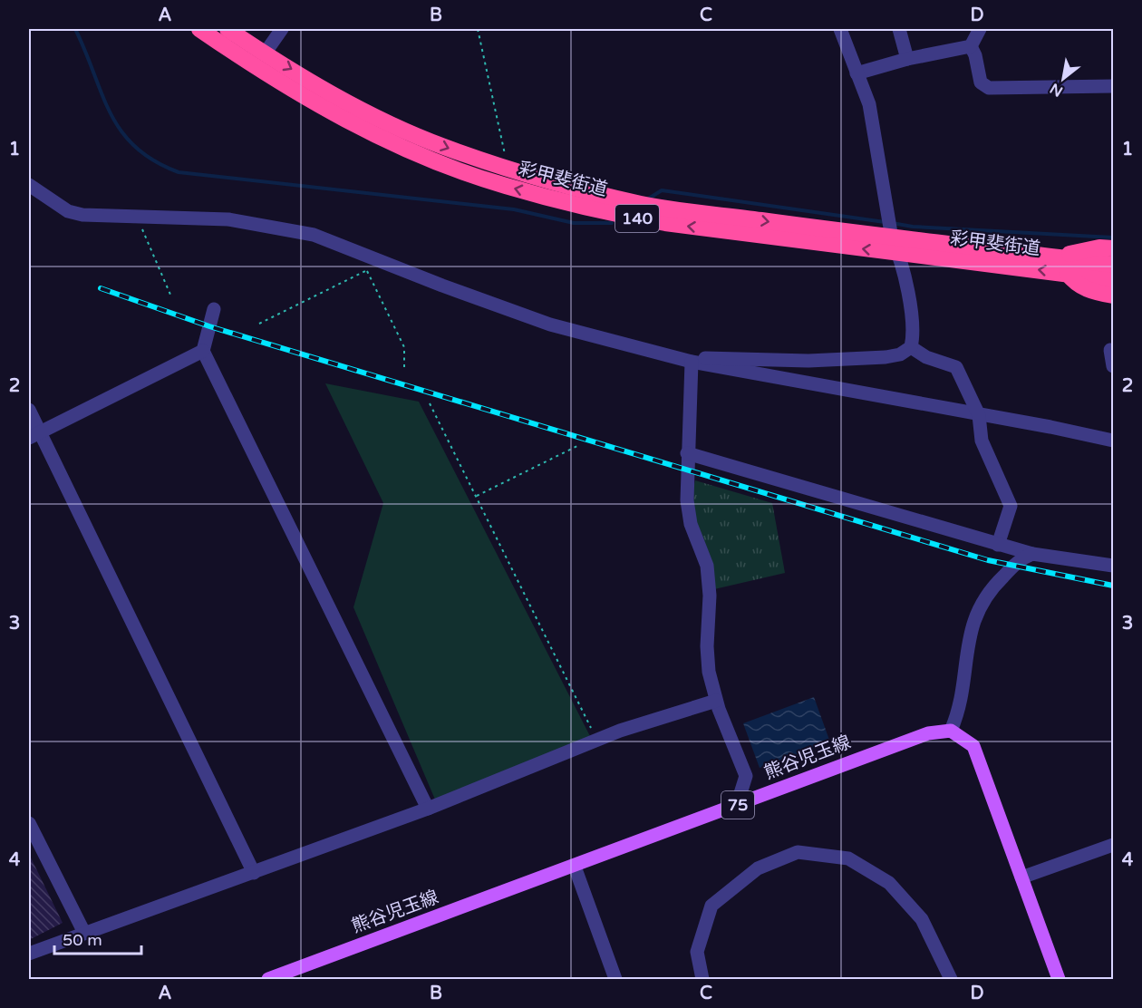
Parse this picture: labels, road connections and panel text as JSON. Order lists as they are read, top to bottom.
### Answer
{
  "streets": {
    "highway": ["彩甲斐街道", "140"],
    "main road": ["熊谷児玉線", "75"]
  },
  "scale_bar": "50 m",
  "north": "bottom left",
  "grid": {
    "columns": [
      "A",
      "B",
      "C",
      "D"
    ],
    "rows": [
      "1",
      "2",
      "3",
      "4"
    ]
  }
}
